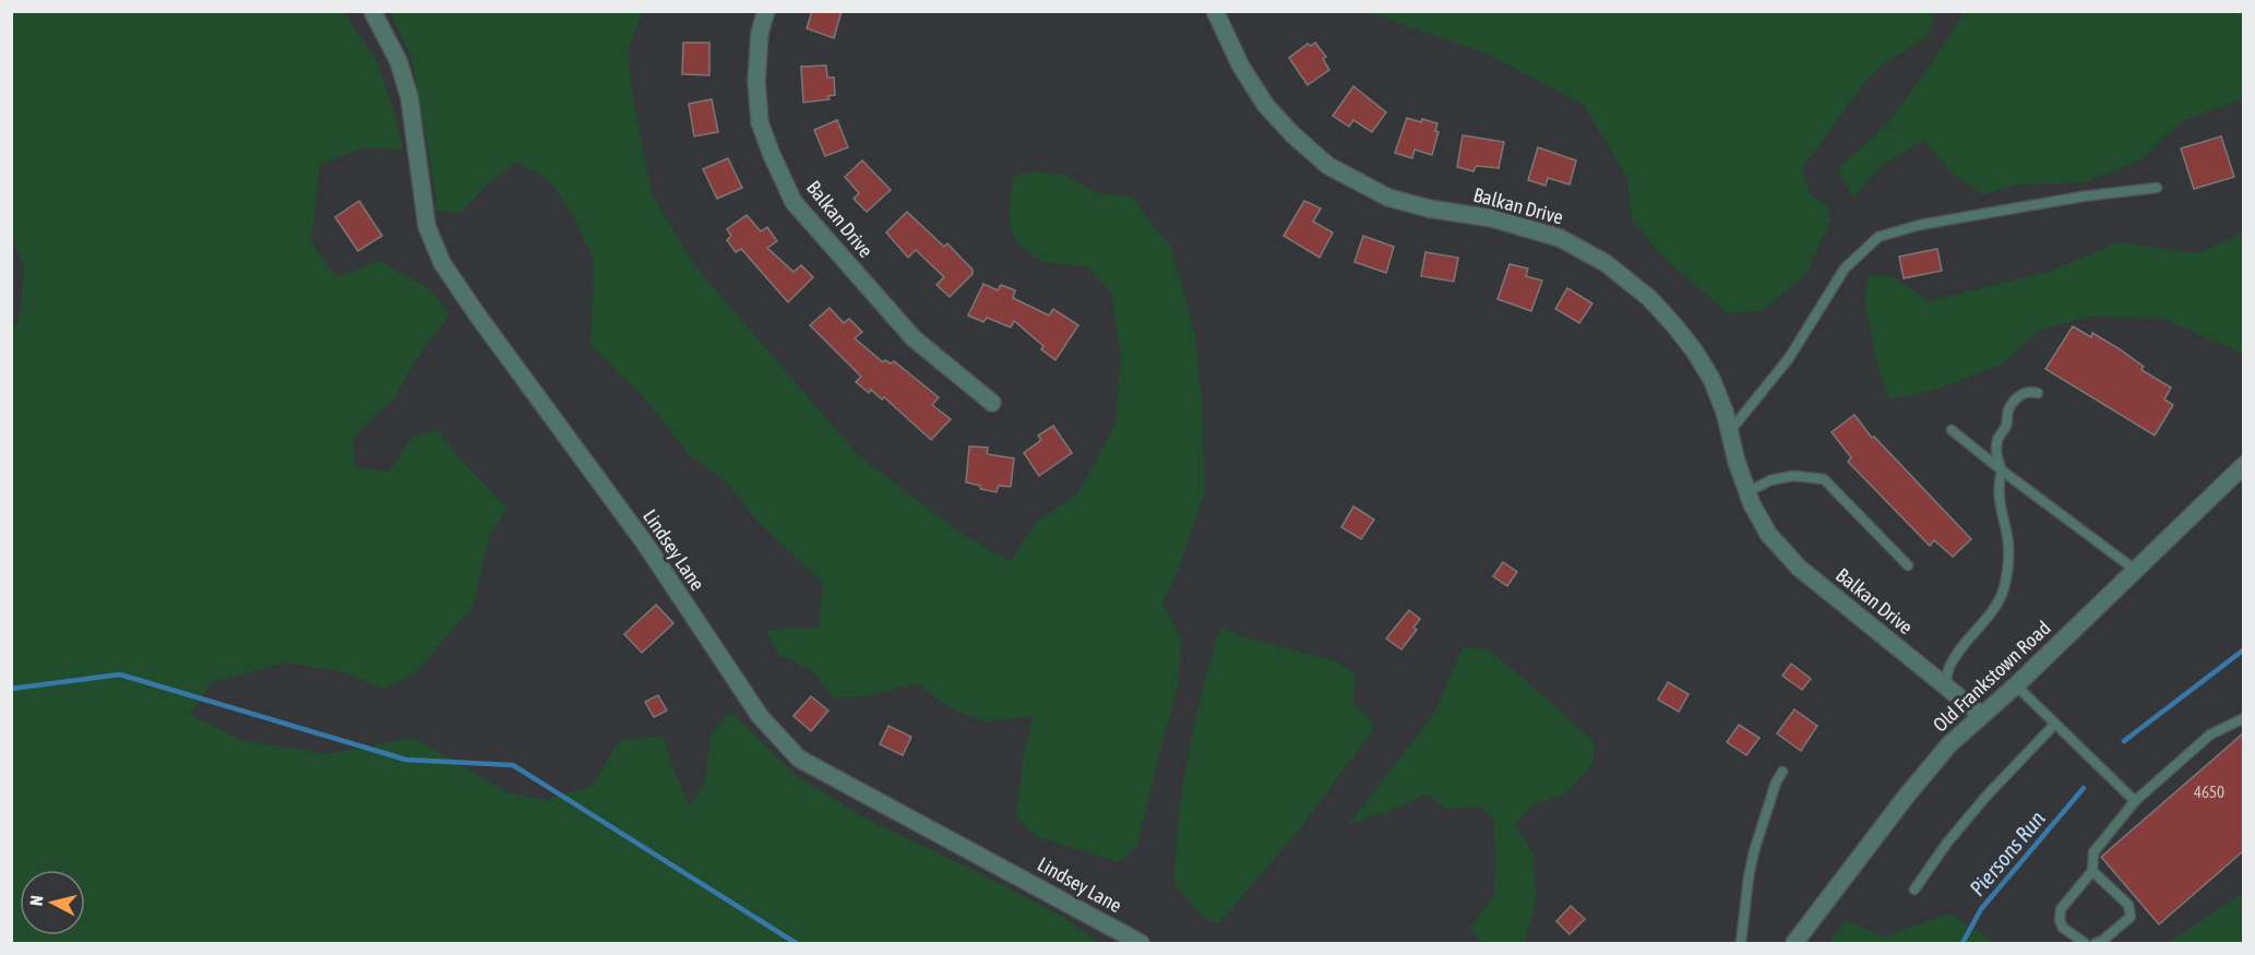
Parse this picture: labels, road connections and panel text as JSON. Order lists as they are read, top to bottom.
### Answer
{
  "streets": {
    "street": ["Balkan Drive", "Lindsey Lane", "Old Frankstown Road"]
  },
  "crossings": [
    ["Balkan Drive", "Old Frankstown Road"]
  ],
  "water": ["Piersons Run"],
  "house_numbers": ["4650"],
  "north": "left"
}
